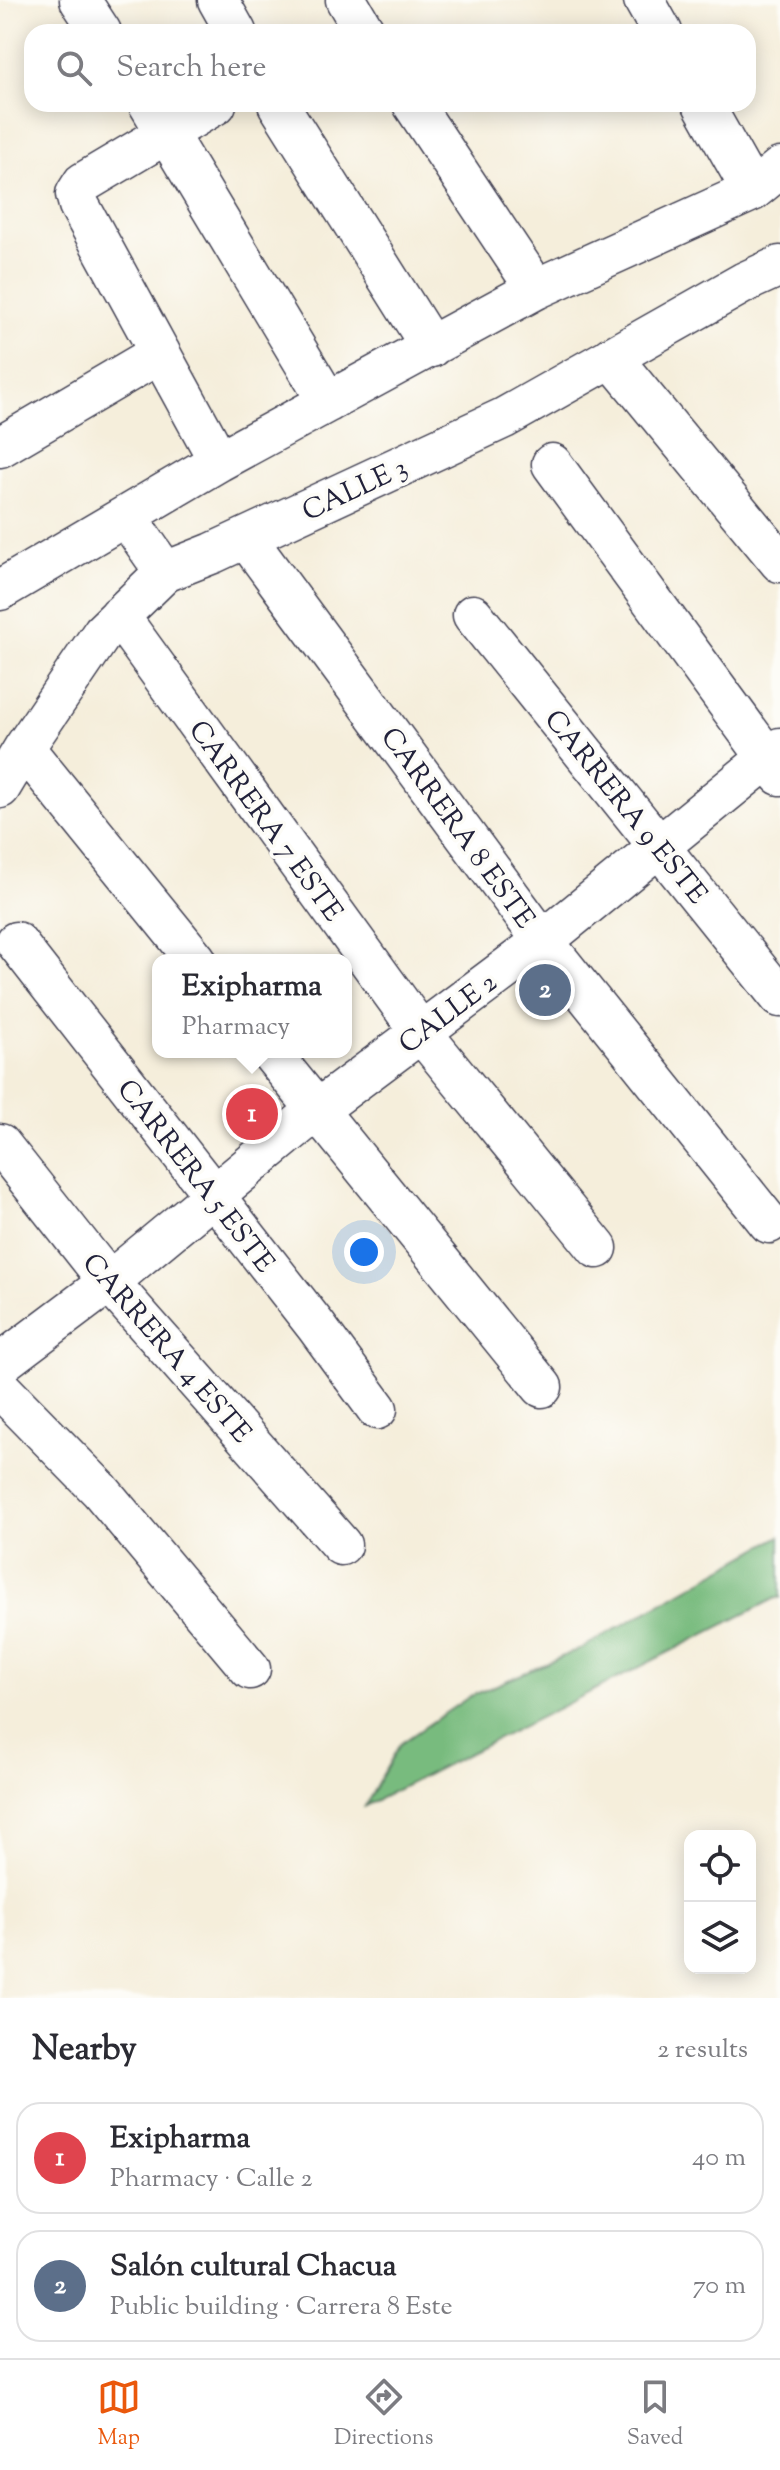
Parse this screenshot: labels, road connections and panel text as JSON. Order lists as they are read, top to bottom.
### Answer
{
  "streets": {
    "street": [
      "CALLE 3",
      "CARRERA 9 ESTE",
      "CARRERA 7 ESTE",
      "CARRERA 8 ESTE",
      "CALLE 2",
      "CARRERA 5 ESTE",
      "CARRERA 4 ESTE"
    ]
  },
  "crossings": [
    ["CALLE 3", "CARRERA 7 ESTE"],
    ["CALLE 3", "CARRERA 8 ESTE"],
    ["CARRERA 9 ESTE", "CALLE 2"],
    ["CARRERA 7 ESTE", "CALLE 2"],
    ["CARRERA 8 ESTE", "CALLE 2"],
    ["CALLE 2", "CARRERA 5 ESTE"],
    ["CALLE 2", "CARRERA 4 ESTE"]
  ],
  "page": {
    "search": "Search here",
    "popup": ["Exipharma", "Pharmacy"],
    "pins": ["2", "1"],
    "heading": ["Nearby", "2 results"],
    "list": [
      {
        "mark": "1",
        "name": "Exipharma",
        "note": "Pharmacy · Calle 2",
        "value": "40 m"
      },
      {
        "mark": "2",
        "name": "Salón cultural Chacua",
        "note": "Public building · Carrera 8 Este",
        "value": "70 m"
      }
    ],
    "nav": ["Map", "Directions", "Saved"]
  }
}
